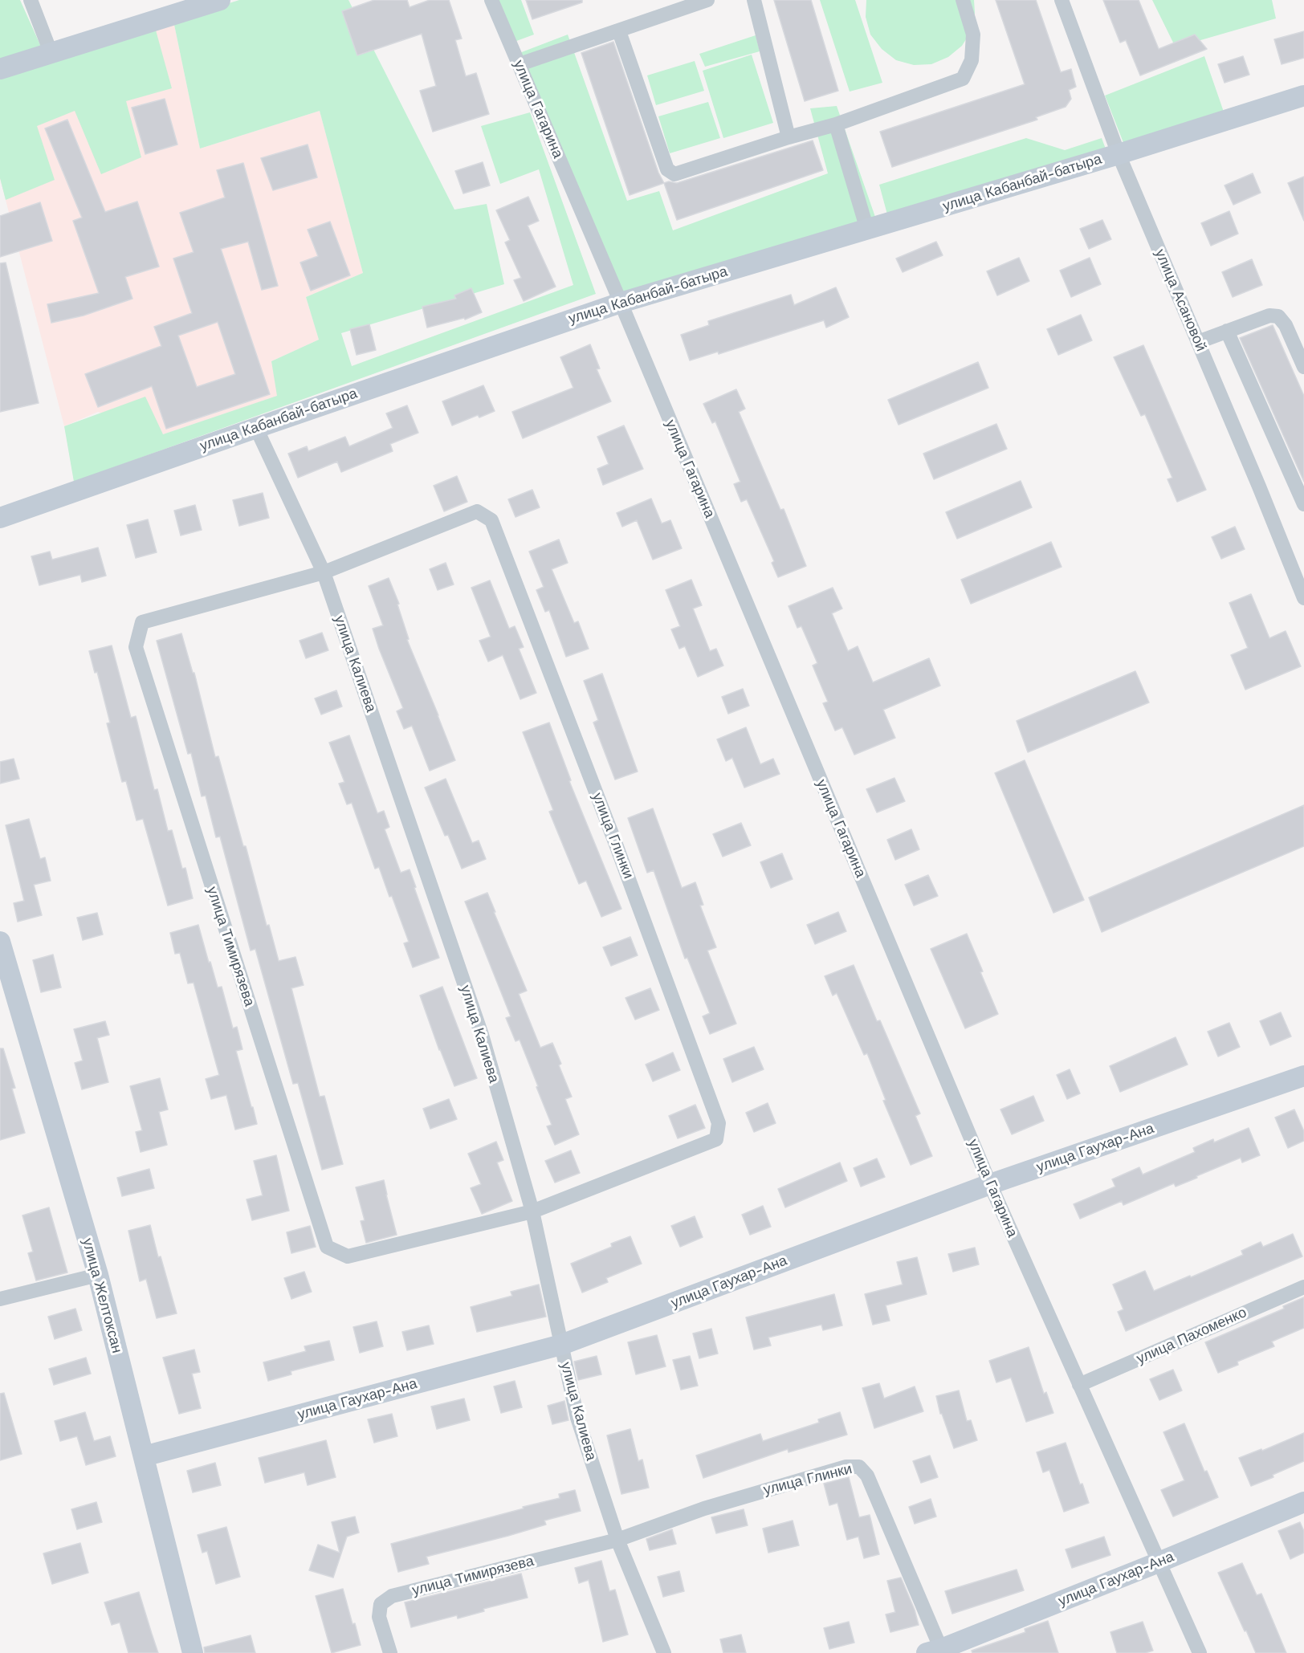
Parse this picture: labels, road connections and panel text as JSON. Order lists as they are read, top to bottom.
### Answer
{
  "streets": {
    "street": [
      "улица Гагарина",
      "улица Кабанбай-батыра",
      "улица Асановой",
      "улица Калиева",
      "улица Глинки",
      "улица Тимирязева",
      "улица Гаухар-Ана",
      "улица Желтоксан",
      "улица Пахоменко"
    ]
  },
  "crossings": [
    ["улица Гагарина", "улица Кабанбай-батыра"],
    ["улица Гагарина", "улица Гаухар-Ана"],
    ["улица Гагарина", "улица Пахоменко"],
    ["улица Кабанбай-батыра", "улица Асановой"],
    ["улица Кабанбай-батыра", "улица Калиева"],
    ["улица Калиева", "улица Глинки"],
    ["улица Калиева", "улица Тимирязева"],
    ["улица Калиева", "улица Гаухар-Ана"],
    ["улица Глинки", "улица Тимирязева"],
    ["улица Глинки", "улица Гаухар-Ана"],
    ["улица Гаухар-Ана", "улица Желтоксан"]
  ]
}
